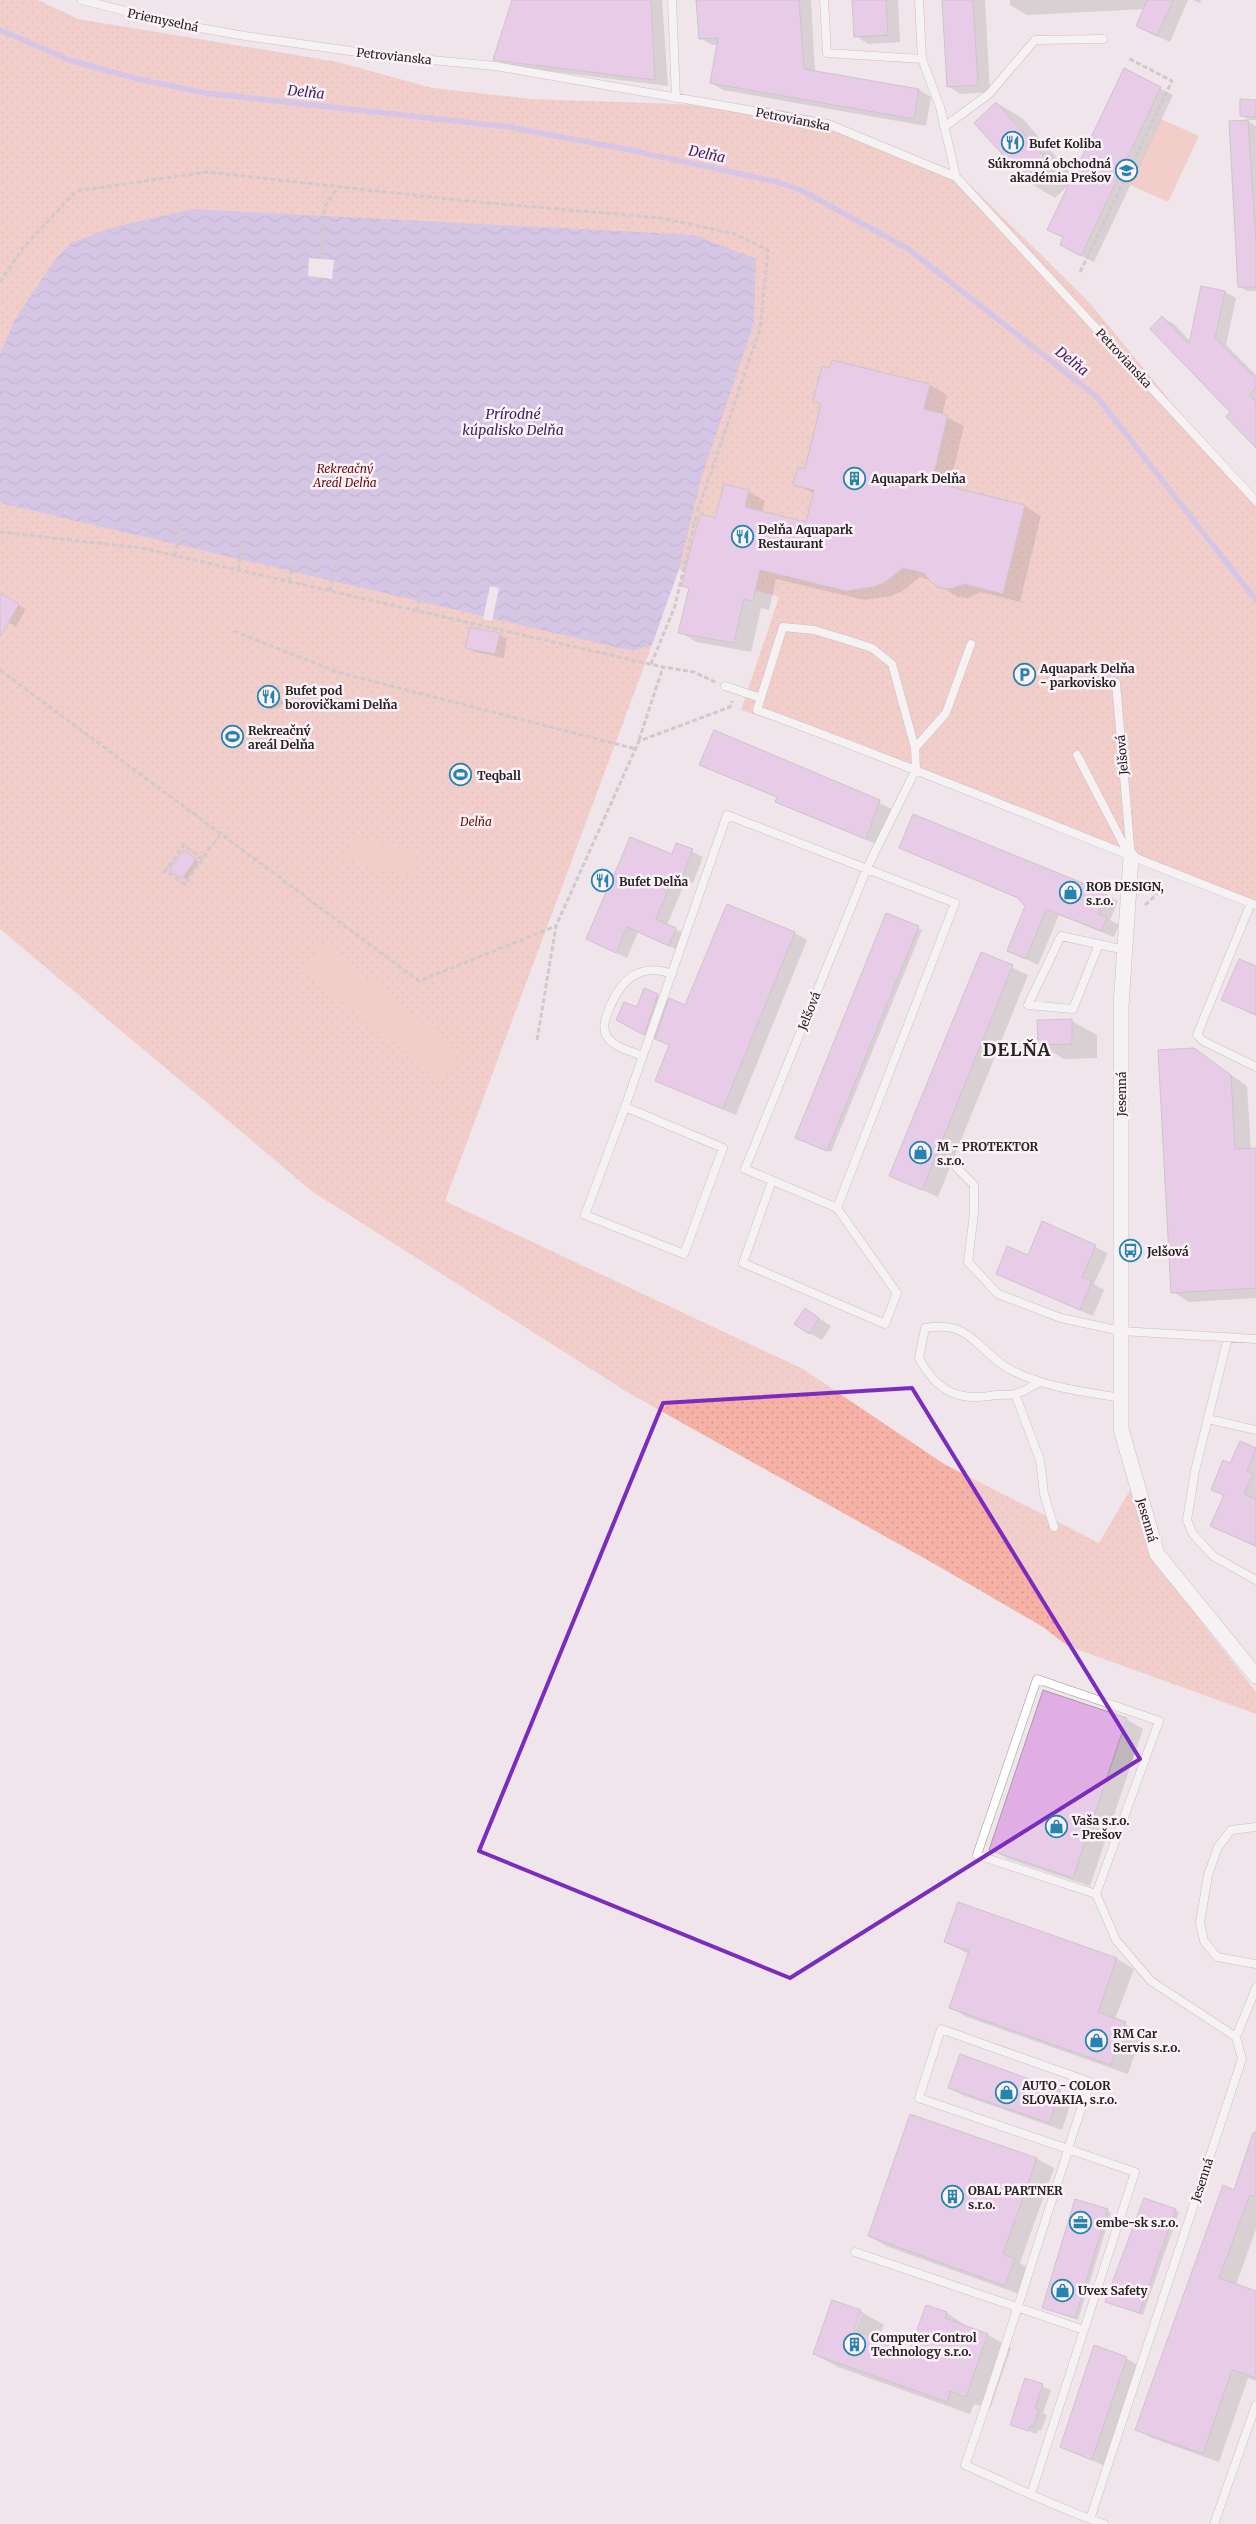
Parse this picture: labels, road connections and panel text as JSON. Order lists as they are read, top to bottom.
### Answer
{
  "streets": {
    "street": ["Jesenná"],
    "lane": ["Priemyselná", "Petrovianska", "Jelšová"]
  },
  "crossings": [
    ["Priemyselná", "Petrovianska"],
    ["Jelšová", "Jesenná"]
  ],
  "districts": ["DELŇA"],
  "water": ["Delňa", "Prírodné kúpalisko Delňa"],
  "parks": ["Rekreačný Areál Delňa", "Delňa"],
  "places": {
    "restaurant": [
      "Bufet Koliba",
      "Delňa Aquapark Restaurant",
      "Bufet pod borovičkami Delňa",
      "Bufet Delňa"
    ],
    "school or university": ["Súkromná obchodná akadémia Prešov"],
    "building": ["Aquapark Delňa", "OBAL PARTNER s.r.o.", "Computer Control Technology s.r.o."],
    "parking": ["Aquapark Delňa - parkovisko"],
    "sports": ["Rekreačný areál Delňa", "Teqball"],
    "shop": [
      "ROB DESIGN, s.r.o.",
      "M - PROTEKTOR s.r.o.",
      "Vaša s.r.o. - Prešov",
      "RM Car Servis s.r.o.",
      "AUTO - COLOR SLOVAKIA, s.r.o.",
      "Uvex Safety"
    ],
    "bus stop": ["Jelšová"],
    "office": ["embe-sk s.r.o."]
  }
}
